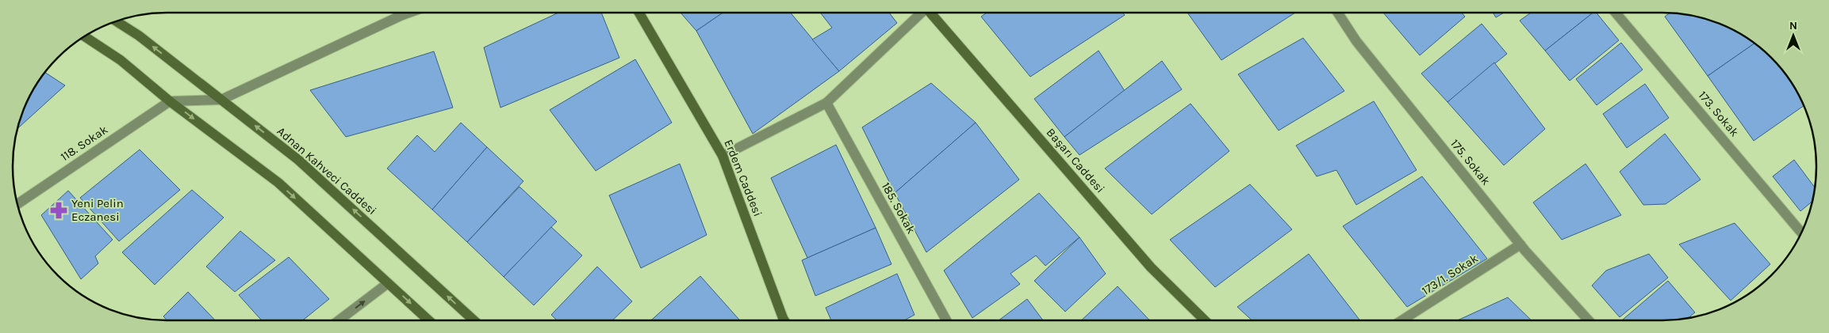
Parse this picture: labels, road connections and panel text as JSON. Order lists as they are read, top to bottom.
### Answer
{
  "streets": {
    "main road": ["Başarı Caddesi", "Adnan Kahveci Caddesi", "Erdem Caddesi"],
    "street": [
      "173. Sokak",
      "118. Sokak",
      "175. Sokak",
      "185. Sokak",
      "173/1. Sokak"
    ]
  },
  "crossings": [
    ["175. Sokak", "173/1. Sokak"]
  ],
  "places": {
    "pharmacy": ["Yeni Pelin Eczanesi"]
  },
  "north": "top"
}
